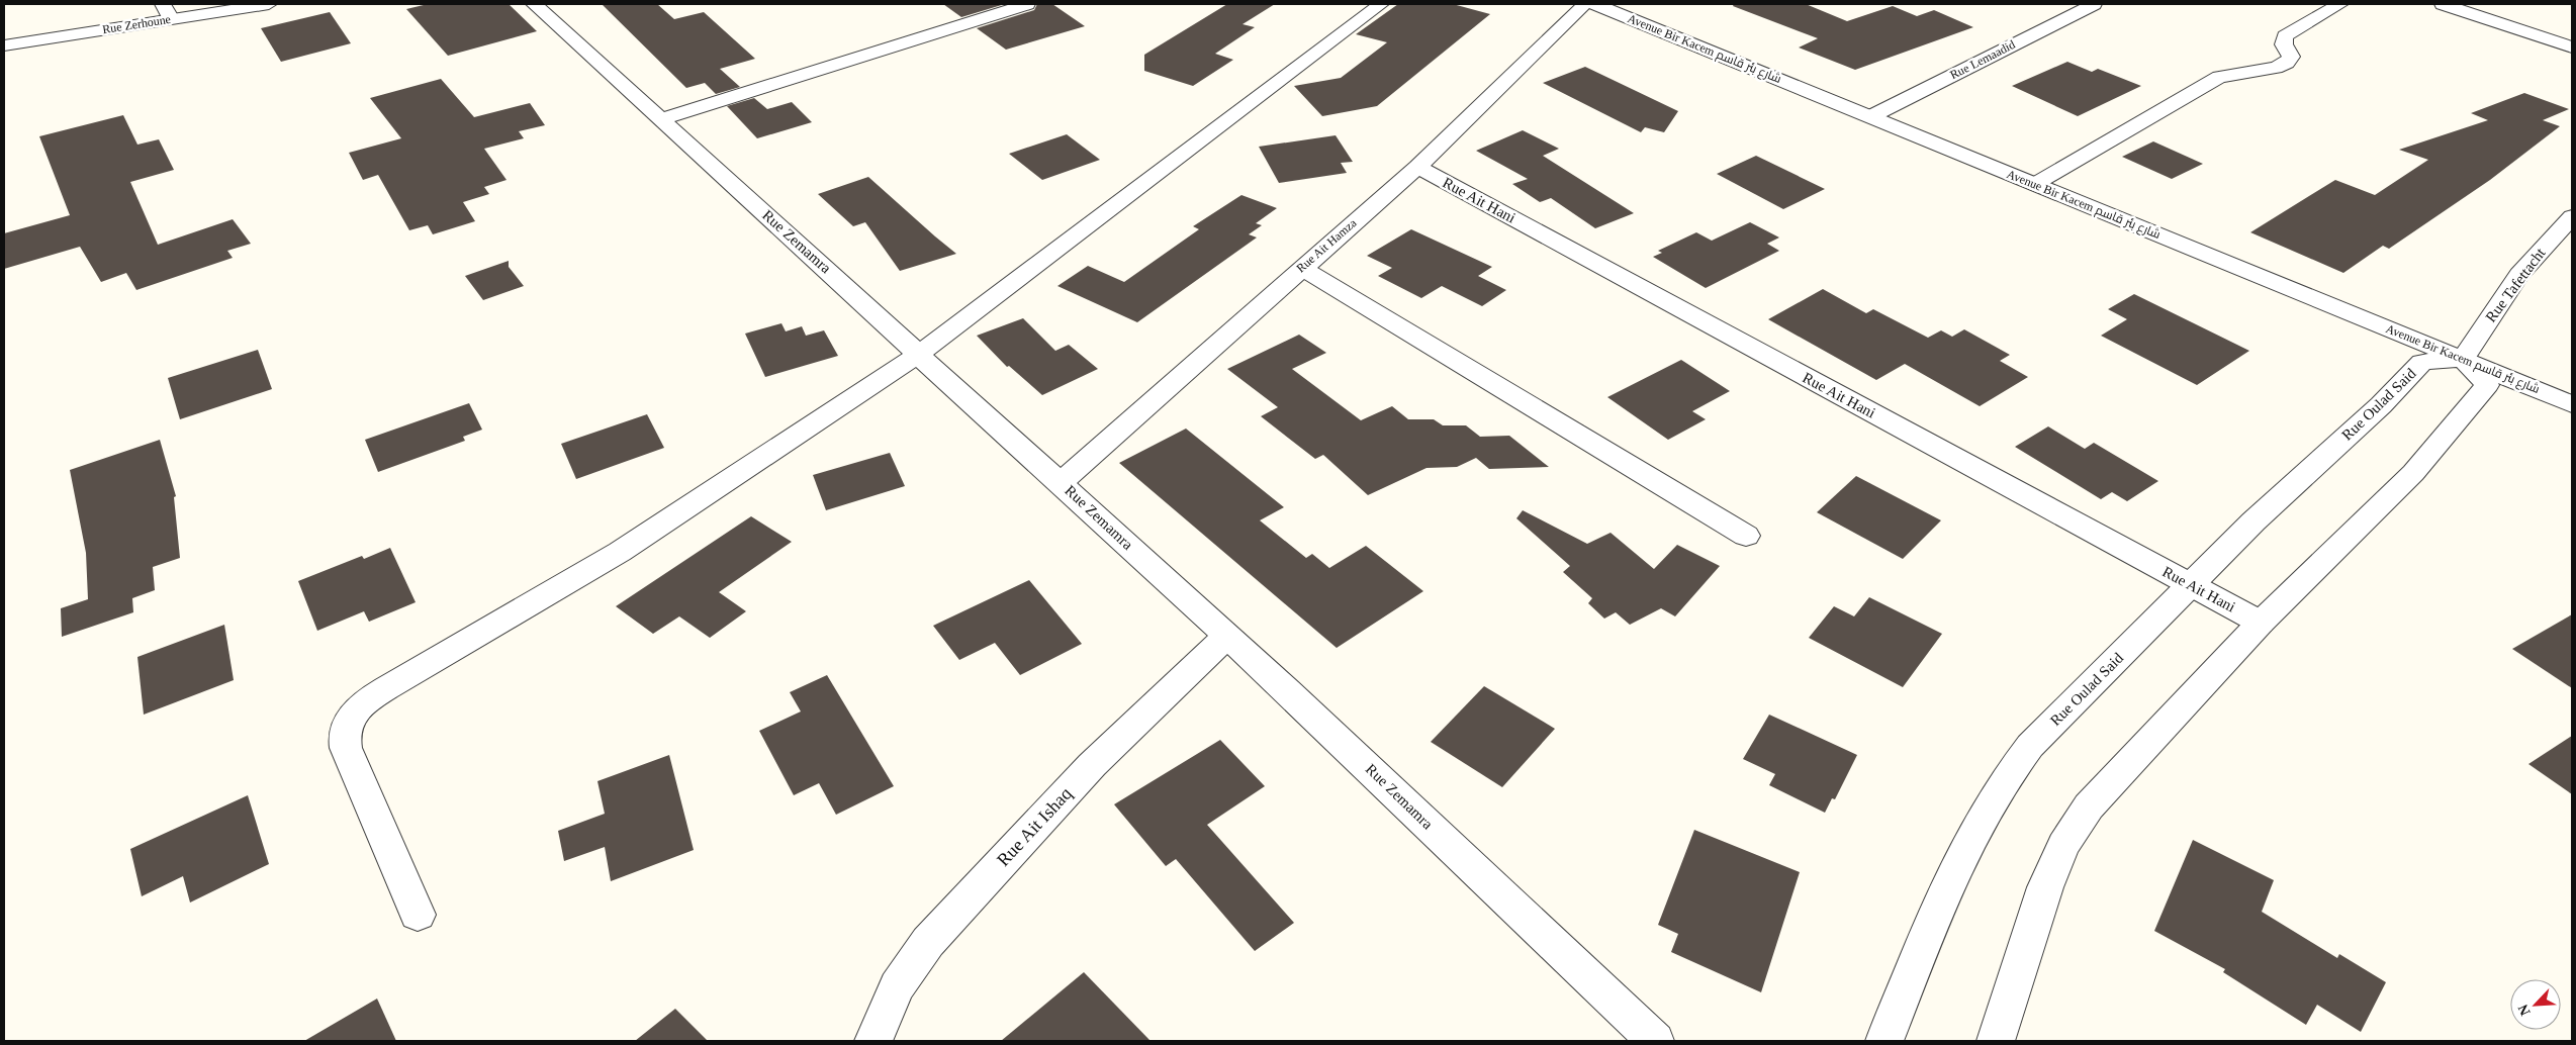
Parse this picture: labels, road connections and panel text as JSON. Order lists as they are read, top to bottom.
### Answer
{
  "streets": {
    "street": [
      "Rue Zerhoune",
      "Avenue Bir Kacem شارع بئر قاسم",
      "Rue Lemaadid",
      "Rue Ait Hani",
      "Rue Zemamra",
      "Rue Ait Hamza",
      "Rue Tafettacht",
      "Rue Oulad Said",
      "Rue Ait Ishaq"
    ]
  },
  "crossings": [
    ["Avenue Bir Kacem شارع بئر قاسم", "Rue Lemaadid"],
    ["Avenue Bir Kacem شارع بئر قاسم", "Rue Tafettacht"],
    ["Avenue Bir Kacem شارع بئر قاسم", "Rue Oulad Said"],
    ["Rue Ait Hani", "Rue Ait Hamza"],
    ["Rue Ait Hani", "Rue Oulad Said"],
    ["Rue Zemamra", "Rue Ait Hamza"],
    ["Rue Zemamra", "Rue Ait Ishaq"],
    ["Rue Tafettacht", "Rue Oulad Said"]
  ],
  "north": "bottom left"
}
